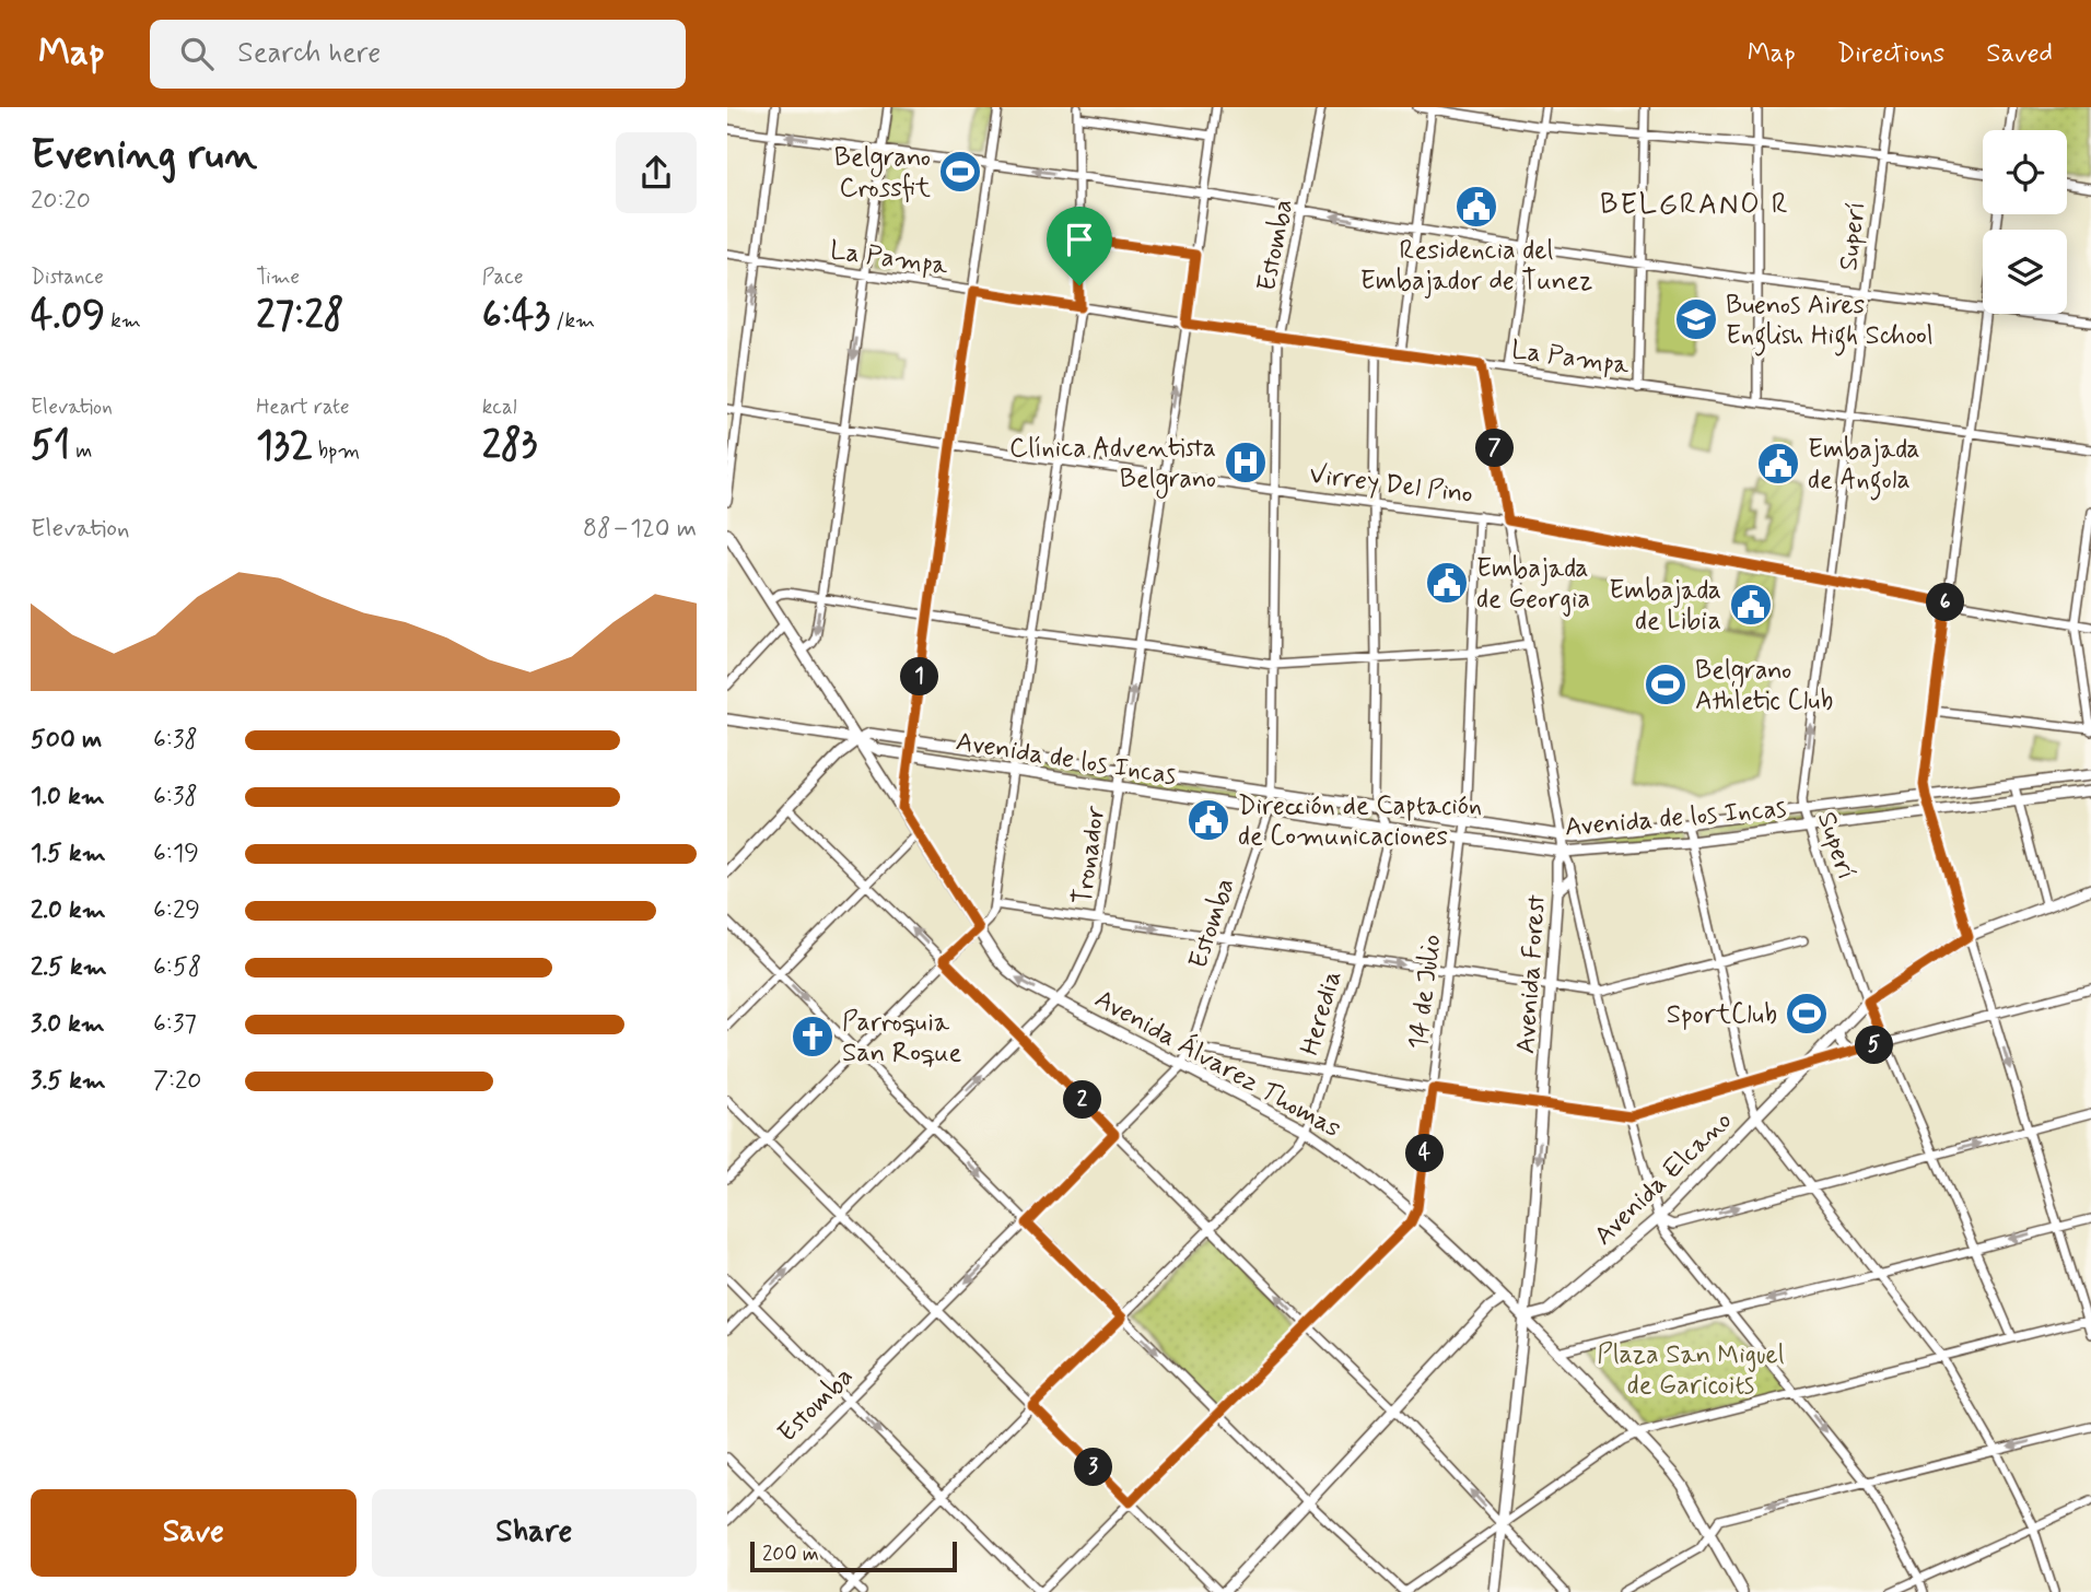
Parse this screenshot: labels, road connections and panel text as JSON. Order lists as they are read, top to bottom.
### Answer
{
  "streets": {
    "main road": [
      "Avenida de los Incas",
      "Avenida Forest",
      "Avenida Álvarez Thomas",
      "Avenida Elcano"
    ],
    "street": [
      "Superí",
      "Estomba",
      "La Pampa",
      "Virrey Del Pino",
      "Tronador",
      "14 de Julio",
      "Heredia"
    ]
  },
  "crossings": [
    ["Superí", "La Pampa"],
    ["Superí", "Virrey Del Pino"],
    ["Superí", "Avenida de los Incas"],
    ["Superí", "Avenida Elcano"],
    ["Estomba", "La Pampa"],
    ["Estomba", "Virrey Del Pino"],
    ["Estomba", "Avenida de los Incas"],
    ["Estomba", "Avenida Álvarez Thomas"],
    ["La Pampa", "Tronador"],
    ["La Pampa", "Avenida Forest"],
    ["La Pampa", "Heredia"],
    ["Virrey Del Pino", "Tronador"],
    ["Virrey Del Pino", "Avenida Forest"],
    ["Virrey Del Pino", "14 de Julio"],
    ["Virrey Del Pino", "Heredia"],
    ["Avenida de los Incas", "Tronador"],
    ["Avenida de los Incas", "Avenida Forest"],
    ["Avenida de los Incas", "14 de Julio"],
    ["Avenida de los Incas", "Heredia"],
    ["Avenida de los Incas", "Avenida Álvarez Thomas"],
    ["Tronador", "Avenida Álvarez Thomas"],
    ["Avenida Forest", "Avenida Álvarez Thomas"],
    ["Avenida Forest", "Avenida Elcano"],
    ["14 de Julio", "Avenida Álvarez Thomas"],
    ["Heredia", "Avenida Álvarez Thomas"],
    ["Avenida Álvarez Thomas", "Avenida Elcano"]
  ],
  "one_way": ["Tronador"],
  "districts": ["BELGRANO R"],
  "parks": ["Plaza San Miguel de Garicoits"],
  "places": {
    "sports": ["Belgrano Crossfit", "Belgrano Athletic Club", "SportClub"],
    "public building": [
      "Residencia del Embajador de Tunez",
      "Embajada de Angola",
      "Embajada de Georgia",
      "Embajada de Libia",
      "Dirección de Captación de Comunicaciones"
    ],
    "school or university": ["Buenos Aires English High School"],
    "hospital": ["Clínica Adventista Belgrano"],
    "church": ["Parroquia San Roque"]
  },
  "scale_bar": "200 m",
  "page": {
    "header": "Map",
    "search": "Search here",
    "nav": ["Map", "Directions", "Saved"],
    "heading": ["Evening run", "20:20"],
    "stats": [
      ["Distance", "4.09 km"],
      ["Time", "27:28"],
      ["Pace", "6:43 /km"],
      ["Elevation", "51 m"],
      ["Heart rate", "132 bpm"],
      ["kcal", "283"]
    ],
    "pins": [
      "7",
      "6",
      "1",
      "5",
      "2",
      "4",
      "3"
    ],
    "chart": ["Elevation", "88–120 m"],
    "list": [
      {
        "name": "500 m",
        "note": "6:38"
      },
      {
        "name": "1.0 km",
        "note": "6:38"
      },
      {
        "name": "1.5 km",
        "note": "6:19"
      },
      {
        "name": "2.0 km",
        "note": "6:29"
      },
      {
        "name": "2.5 km",
        "note": "6:58"
      },
      {
        "name": "3.0 km",
        "note": "6:37"
      },
      {
        "name": "3.5 km",
        "note": "7:20"
      }
    ],
    "buttons": ["Save", "Share"],
    "scale": "200 m"
  }
}
